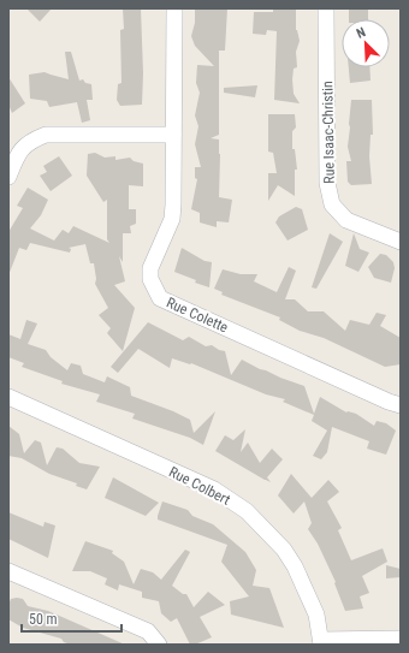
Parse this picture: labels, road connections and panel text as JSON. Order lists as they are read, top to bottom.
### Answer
{
  "streets": {
    "street": ["Rue Isaac-Christin", "Rue Colette", "Rue Colbert"]
  },
  "scale_bar": "50 m",
  "north": "top left"
}
